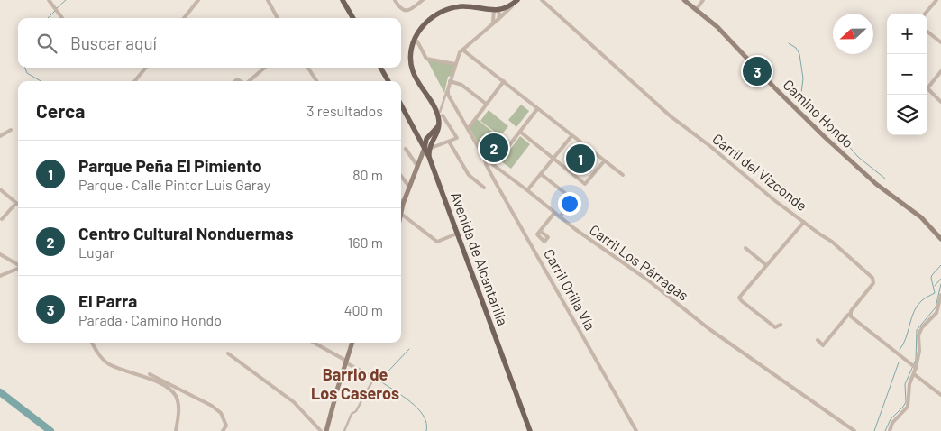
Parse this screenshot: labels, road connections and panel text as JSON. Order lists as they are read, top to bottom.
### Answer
{
  "streets": {
    "main road": ["Camino Hondo", "Avenida de Alcantarilla"],
    "street": ["Carril del Vizconde", "Carril Los Párragas", "Carril Orilla Vía"]
  },
  "crossings": [
    ["Carril Los Párragas", "Carril Orilla Vía"]
  ],
  "districts": ["Barrio de Los Caseros"],
  "north": "left",
  "page": {
    "map_buttons": ["+", "−"],
    "search": "Buscar aquí",
    "pins": ["3", "2", "1"],
    "heading": ["Cerca", "3 resultados"],
    "list": [
      {
        "mark": "1",
        "name": "Parque Peña El Pimiento",
        "note": "Parque · Calle Pintor Luis Garay",
        "value": "80 m"
      },
      {
        "mark": "2",
        "name": "Centro Cultural Nonduermas",
        "note": "Lugar",
        "value": "160 m"
      },
      {
        "mark": "3",
        "name": "El Parra",
        "note": "Parada · Camino Hondo",
        "value": "400 m"
      }
    ]
  }
}
